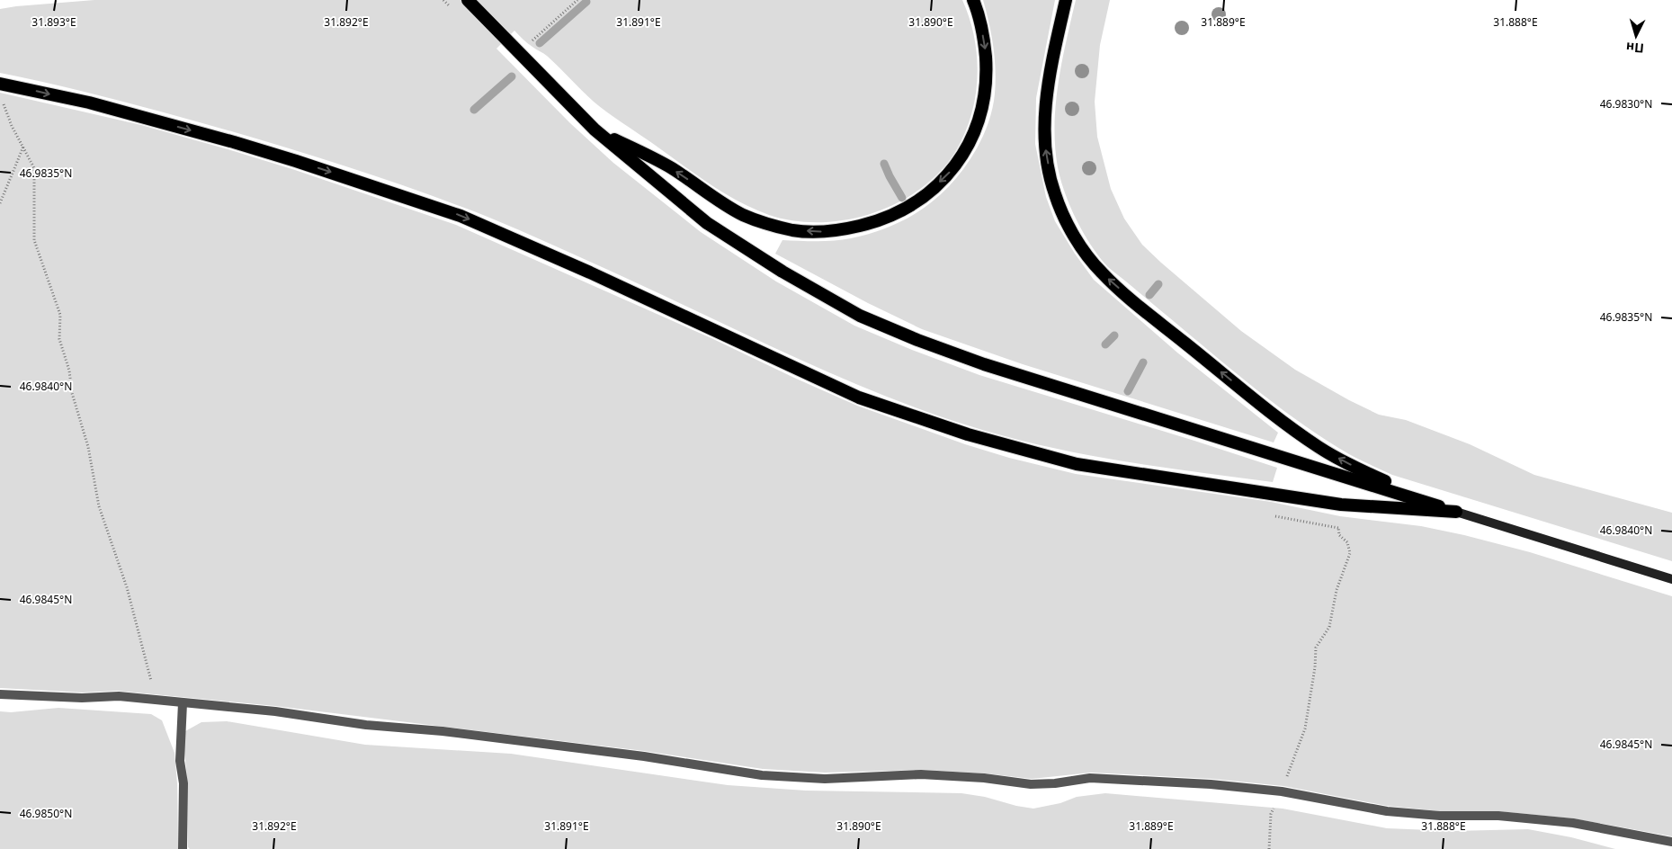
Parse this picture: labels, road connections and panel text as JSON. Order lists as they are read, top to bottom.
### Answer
{
  "north": "bottom",
  "coordinates": [
    "31.893°E",
    "31.892°E",
    "31.891°E",
    "31.890°E",
    "31.889°E",
    "31.888°E",
    "46.9830°N",
    "46.9835°N",
    "46.9840°N",
    "46.9845°N",
    "46.9850°N"
  ]
}
